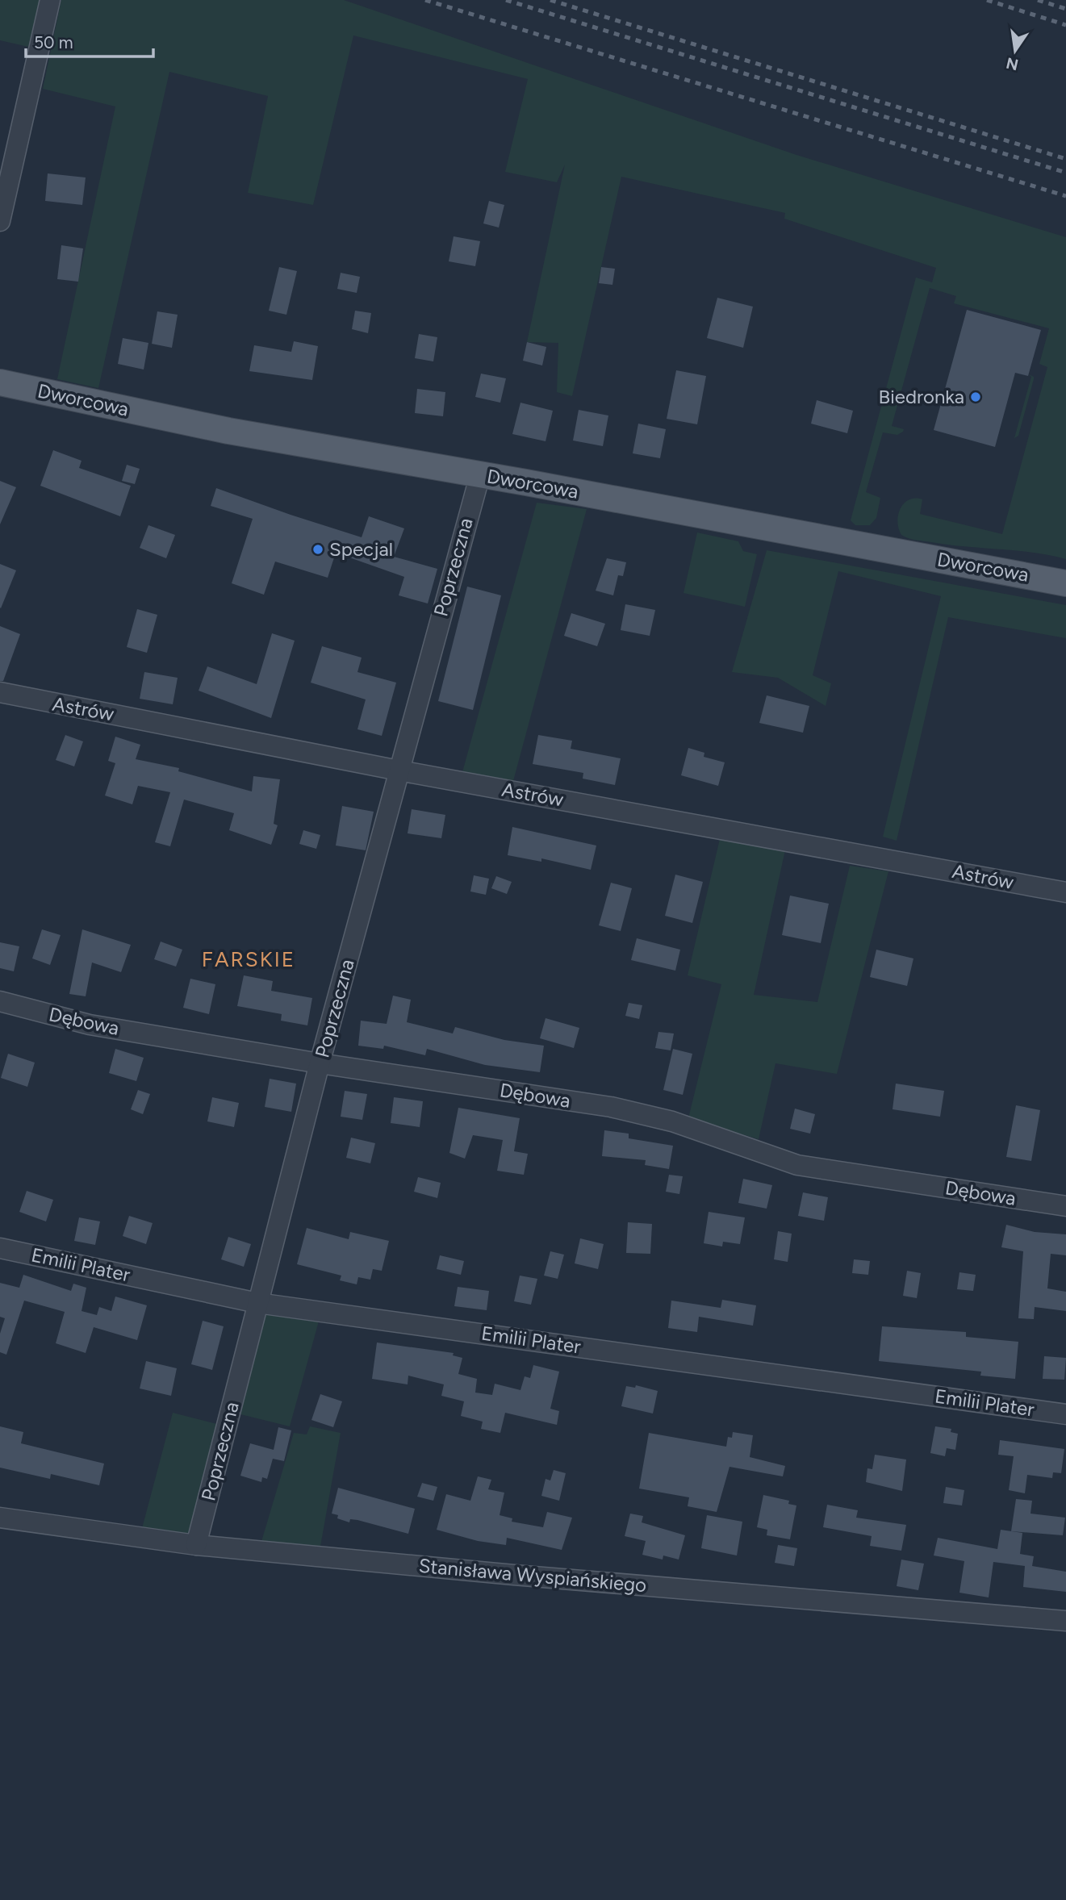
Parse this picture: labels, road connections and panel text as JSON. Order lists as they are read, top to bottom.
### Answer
{
  "streets": {
    "main road": ["Dworcowa"],
    "street": [
      "Poprzeczna",
      "Astrów",
      "Dębowa",
      "Emilii Plater",
      "Stanisława Wyspiańskiego"
    ]
  },
  "crossings": [
    ["Dworcowa", "Poprzeczna"],
    ["Poprzeczna", "Astrów"],
    ["Poprzeczna", "Dębowa"],
    ["Poprzeczna", "Emilii Plater"],
    ["Poprzeczna", "Stanisława Wyspiańskiego"]
  ],
  "districts": ["FARSKIE"],
  "places": ["Biedronka", "Specjal"],
  "scale_bar": "50 m",
  "north": "bottom"
}
